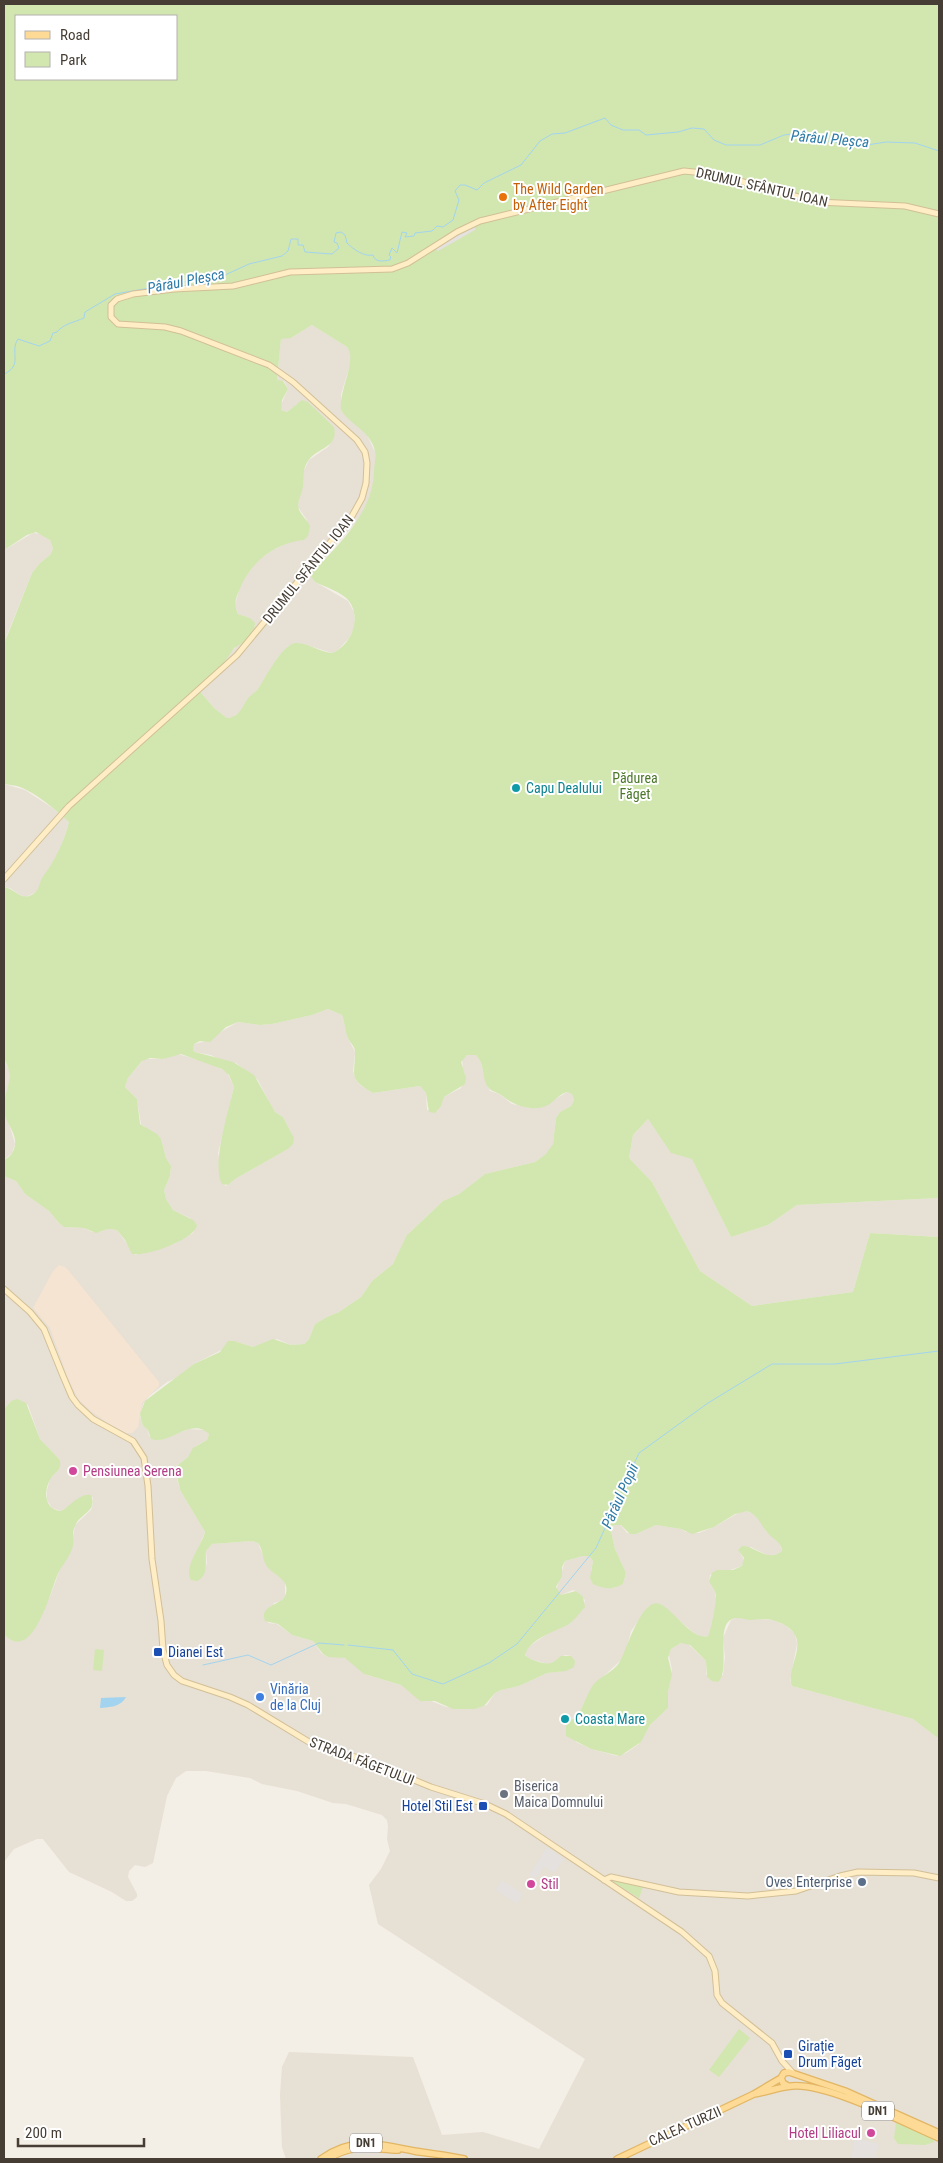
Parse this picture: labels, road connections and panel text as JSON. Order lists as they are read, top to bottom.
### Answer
{
  "streets": {
    "main road": [
      "DRUMUL SFÂNTUL IOAN",
      "STRADA FĂGETULUI",
      "DN1",
      "CALEA TURZII"
    ]
  },
  "crossings": [
    ["STRADA FĂGETULUI", "DN1"],
    ["STRADA FĂGETULUI", "CALEA TURZII"],
    ["DN1", "CALEA TURZII"]
  ],
  "water": ["Pârâul Pleșca", "Pârâul Popii"],
  "parks": ["Pădurea Făget"],
  "places": {
    "other": [
      "The Wild Garden by After Eight",
      "Capu Dealului",
      "Pensiunea Serena",
      "Vinăria de la Cluj",
      "Coasta Mare",
      "Biserica Maica Domnului",
      "Oves Enterprise",
      "Stil",
      "Hotel Liliacul"
    ],
    "transit": ["Dianei Est", "Hotel Stil Est", "Girație Drum Făget"]
  },
  "legend": ["Road", "Park"],
  "scale_bar": "200 m"
}
